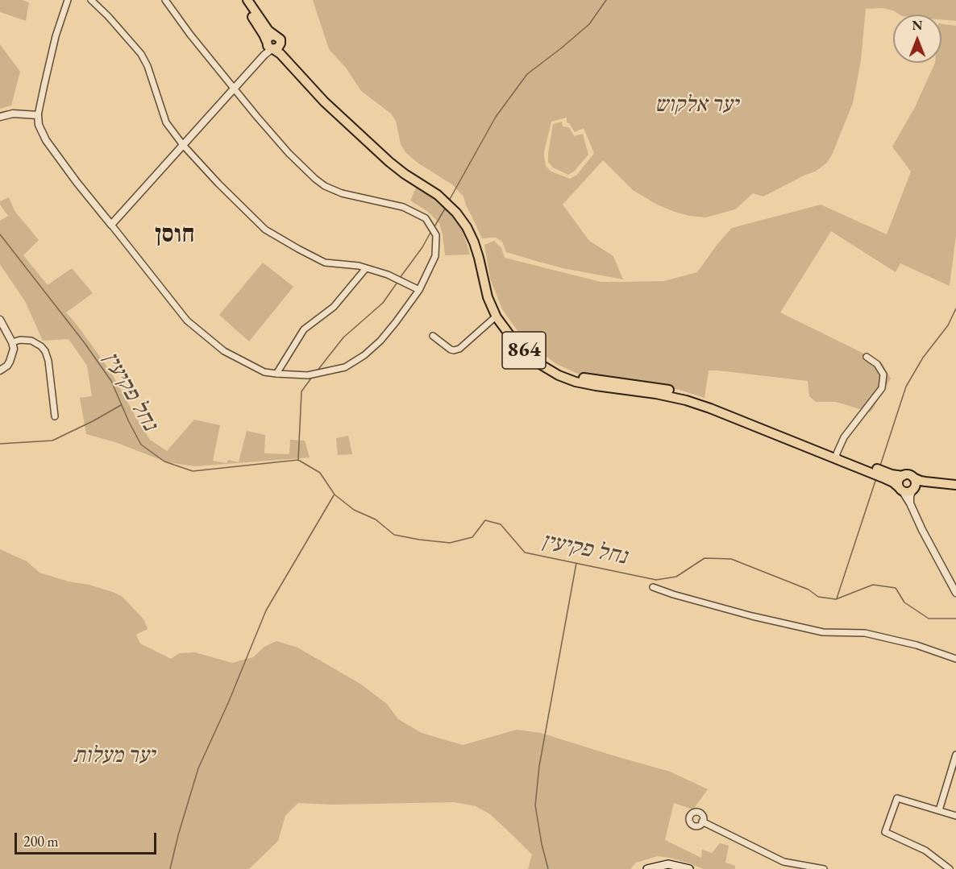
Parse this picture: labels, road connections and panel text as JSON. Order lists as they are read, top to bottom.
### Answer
{
  "streets": {
    "main road": ["864"]
  },
  "districts": ["חוסן"],
  "water": ["נחל פקיעין"],
  "parks": ["יער אלקוש", "יער מעלות"],
  "scale_bar": "200 m",
  "north": "top"
}
